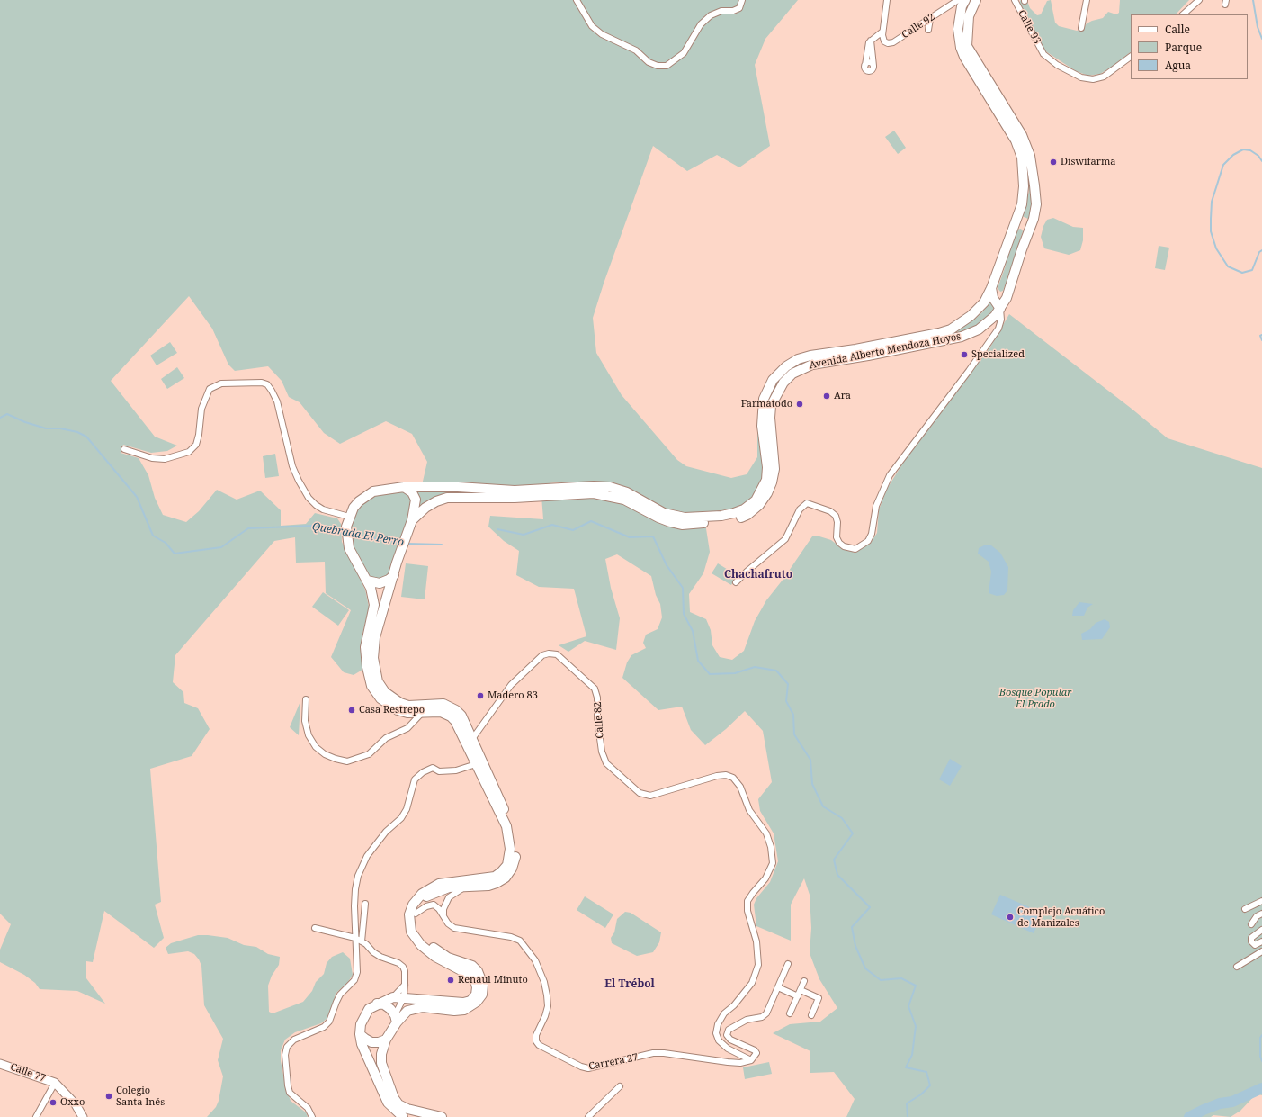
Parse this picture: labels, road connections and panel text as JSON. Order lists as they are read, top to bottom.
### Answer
{
  "streets": {
    "main road": ["Avenida Alberto Mendoza Hoyos", "Calle 77"],
    "street": [
      "Calle 92",
      "Calle 93",
      "Calle 82",
      "Carrera 27"
    ]
  },
  "crossings": [
    ["Calle 92", "Avenida Alberto Mendoza Hoyos"],
    ["Avenida Alberto Mendoza Hoyos", "Calle 82"],
    ["Avenida Alberto Mendoza Hoyos", "Carrera 27"],
    ["Calle 82", "Carrera 27"]
  ],
  "districts": ["Chachafruto", "El Trébol"],
  "water": ["Quebrada El Perro"],
  "parks": ["Bosque Popular El Prado"],
  "places": [
    "Diswifarma",
    "Specialized",
    "Ara",
    "Farmatodo",
    "Madero 83",
    "Casa Restrepo",
    "Complejo Acuático de Manizales",
    "Renaul Minuto",
    "Colegio Santa Inés",
    "Oxxo"
  ],
  "legend": ["Calle", "Parque", "Agua"]
}
